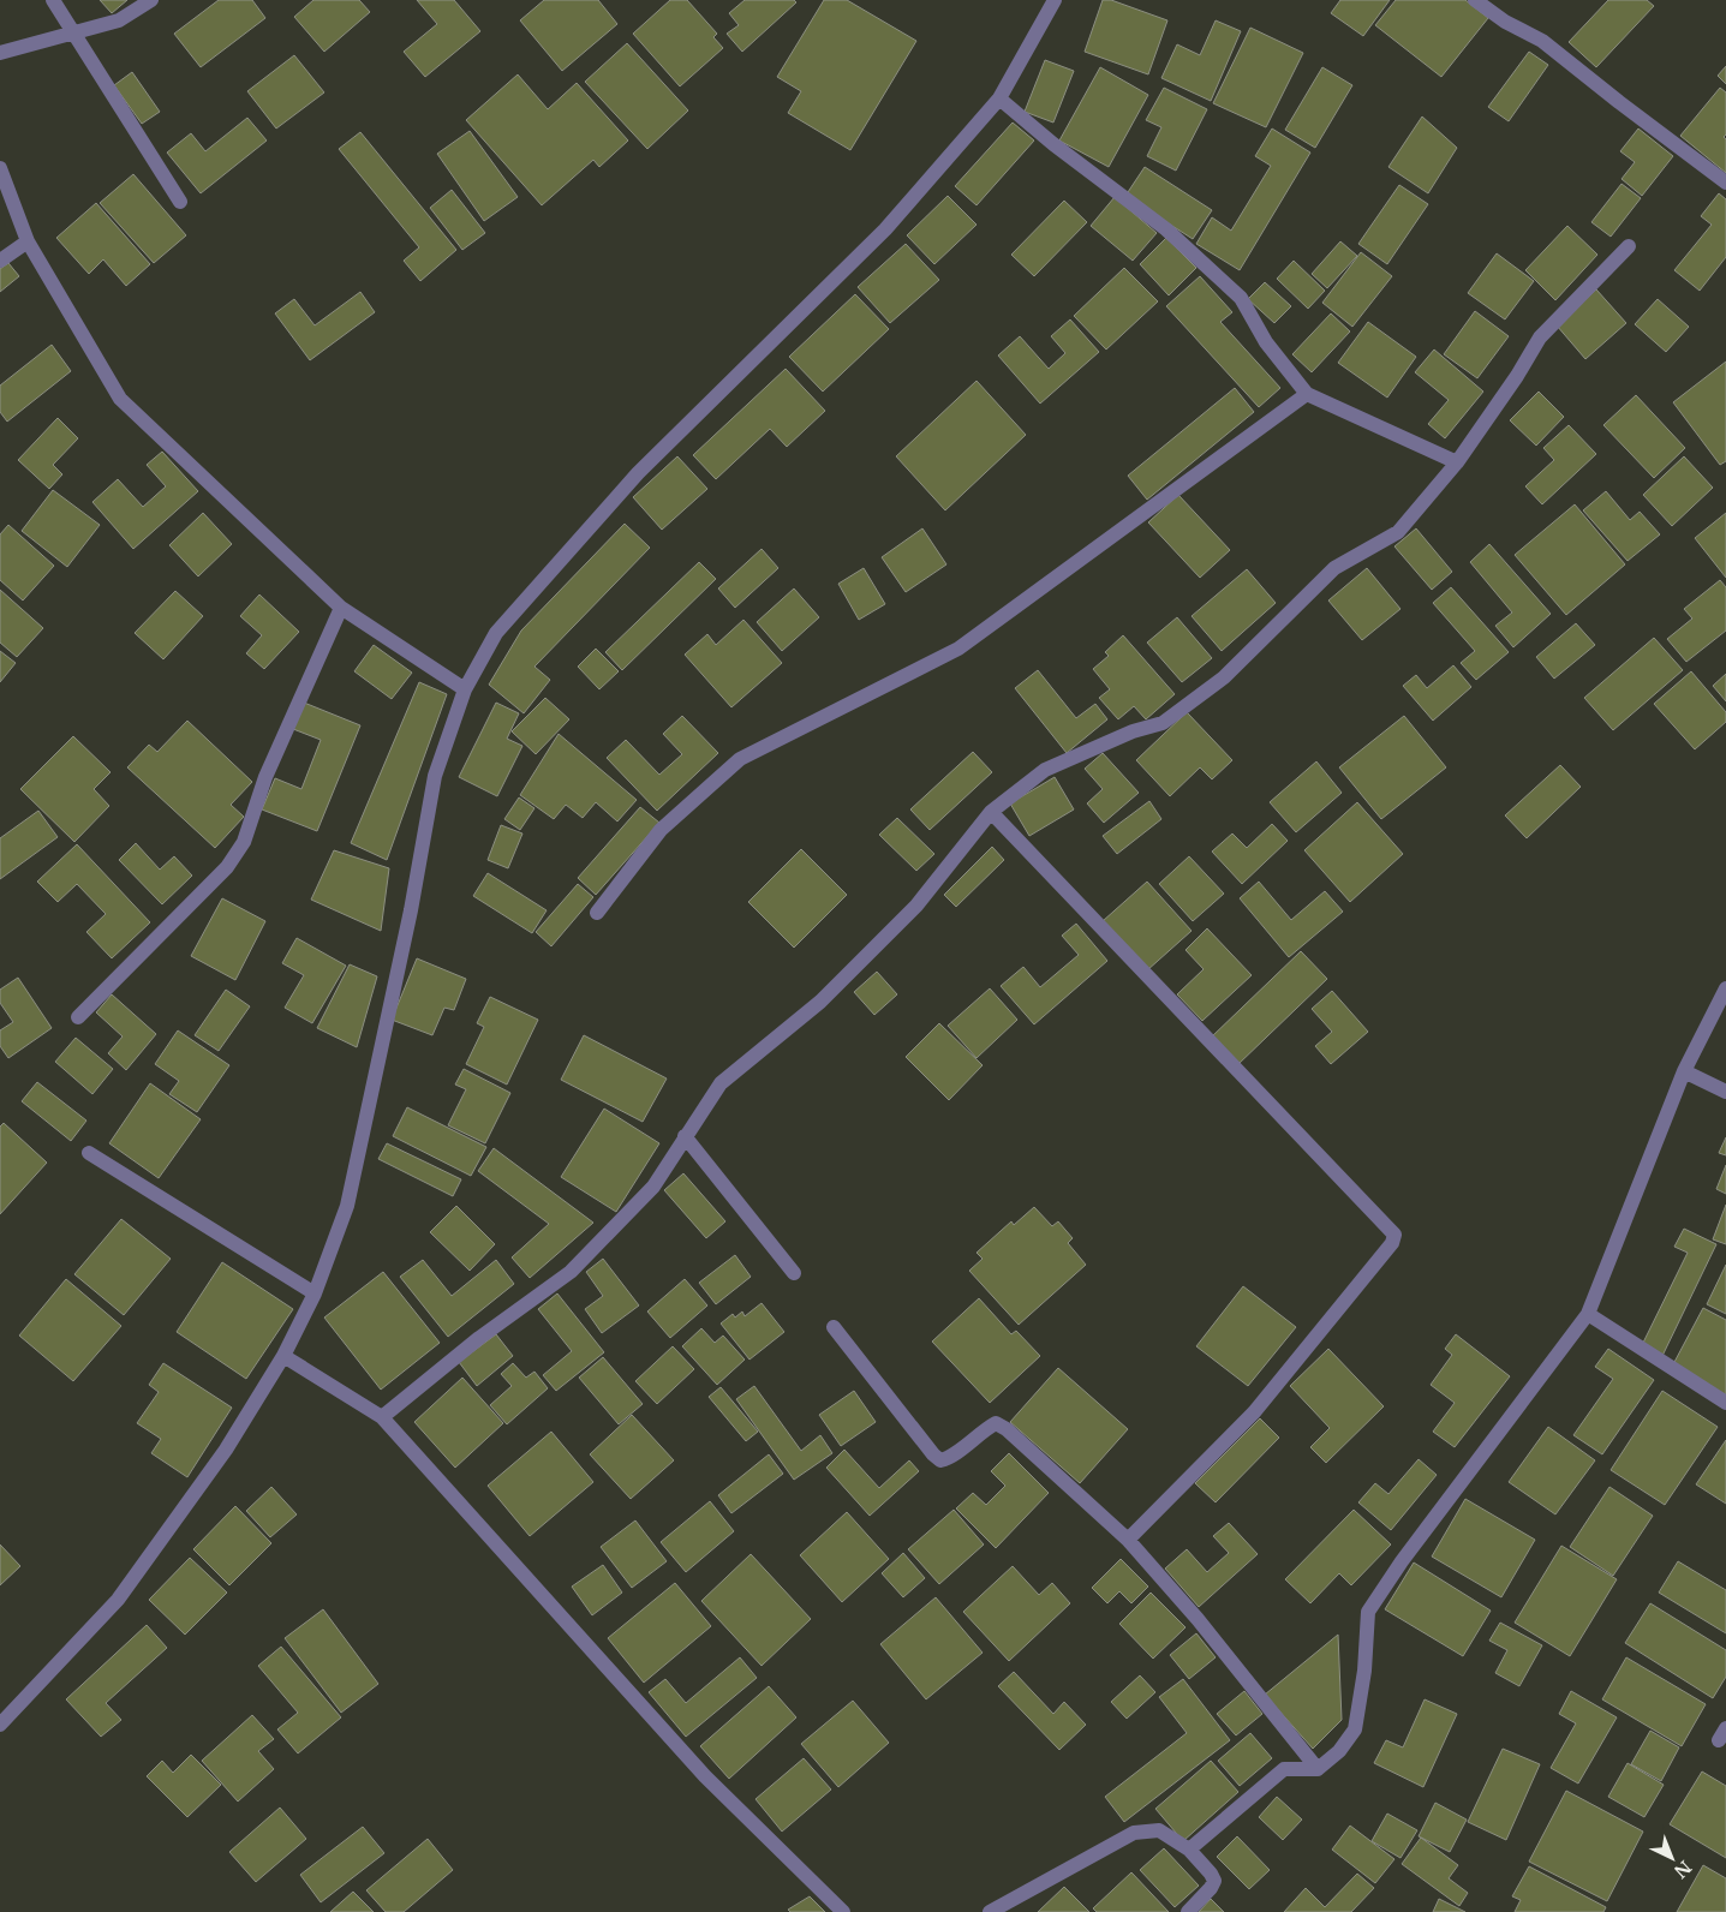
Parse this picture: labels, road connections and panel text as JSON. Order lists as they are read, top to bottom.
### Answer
{
  "north": "bottom right"
}
